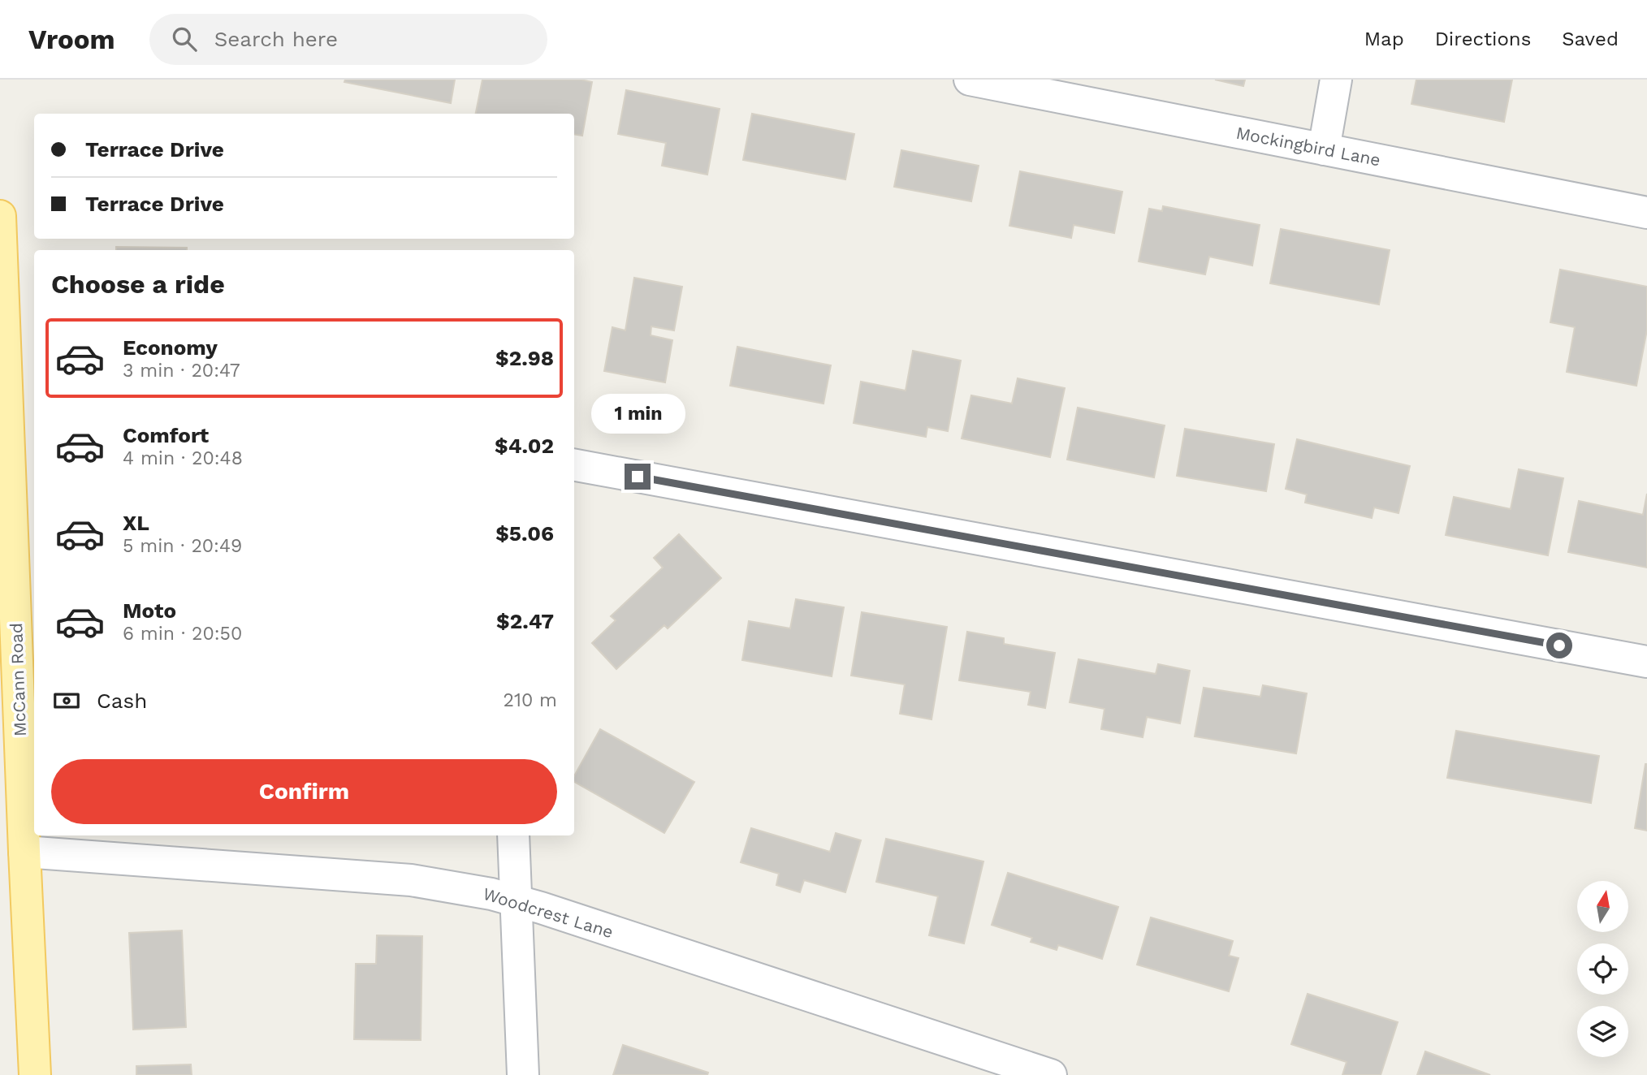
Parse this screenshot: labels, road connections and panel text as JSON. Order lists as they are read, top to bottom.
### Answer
{
  "streets": {
    "main road": ["McCann Road"],
    "street": ["Mockingbird Lane", "Woodcrest Lane"]
  },
  "crossings": [
    ["McCann Road", "Woodcrest Lane"]
  ],
  "north": "top",
  "page": {
    "header": "Vroom",
    "search": "Search here",
    "nav": ["Map", "Directions", "Saved"],
    "banner": ["Terrace Drive", "Terrace Drive"],
    "heading": "Choose a ride",
    "list": [
      {
        "name": "Economy",
        "note": "3 min · 20:47",
        "value": "$2.98"
      },
      {
        "name": "Comfort",
        "note": "4 min · 20:48",
        "value": "$4.02"
      },
      {
        "name": "XL",
        "note": "5 min · 20:49",
        "value": "$5.06"
      },
      {
        "name": "Moto",
        "note": "6 min · 20:50",
        "value": "$2.47"
      }
    ],
    "bubble": "1 min",
    "pay": ["Cash", "210 m"],
    "buttons": "Confirm"
  }
}
